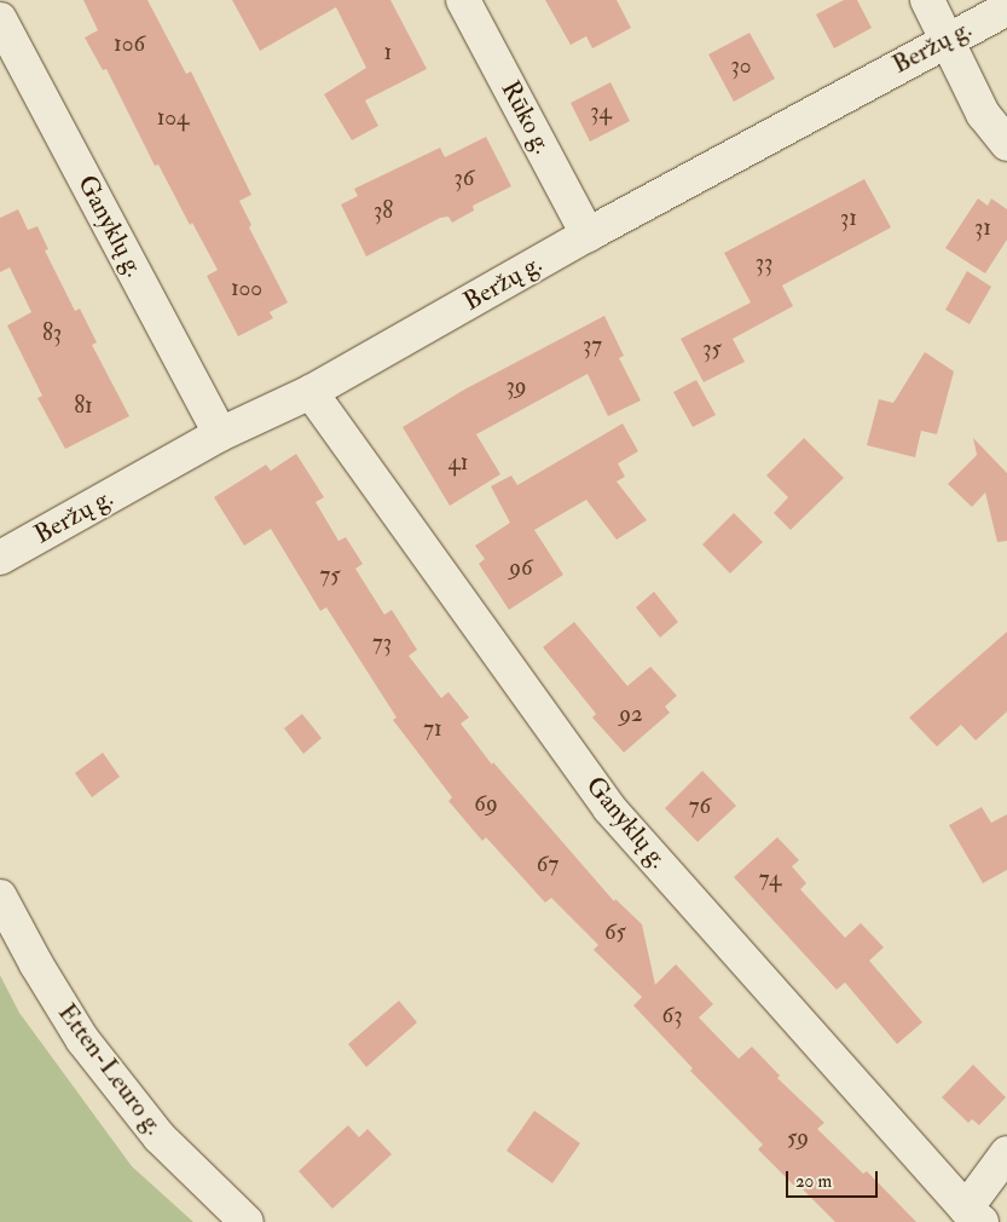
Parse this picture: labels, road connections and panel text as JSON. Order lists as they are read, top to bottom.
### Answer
{
  "streets": {
    "street": [
      "Beržų g.",
      "Rūko g.",
      "Ganyklų g.",
      "Etten-Leuro g."
    ]
  },
  "crossings": [
    ["Beržų g.", "Rūko g."],
    ["Beržų g.", "Ganyklų g."]
  ],
  "house_numbers": [
    "106",
    "1",
    "30",
    "34",
    "104",
    "36",
    "38",
    "31",
    "31",
    "33",
    "100",
    "83",
    "37",
    "35",
    "39",
    "81",
    "41",
    "96",
    "75",
    "73",
    "92",
    "71",
    "69",
    "76",
    "67",
    "74",
    "65",
    "63",
    "59"
  ],
  "scale_bar": "20 m"
}
